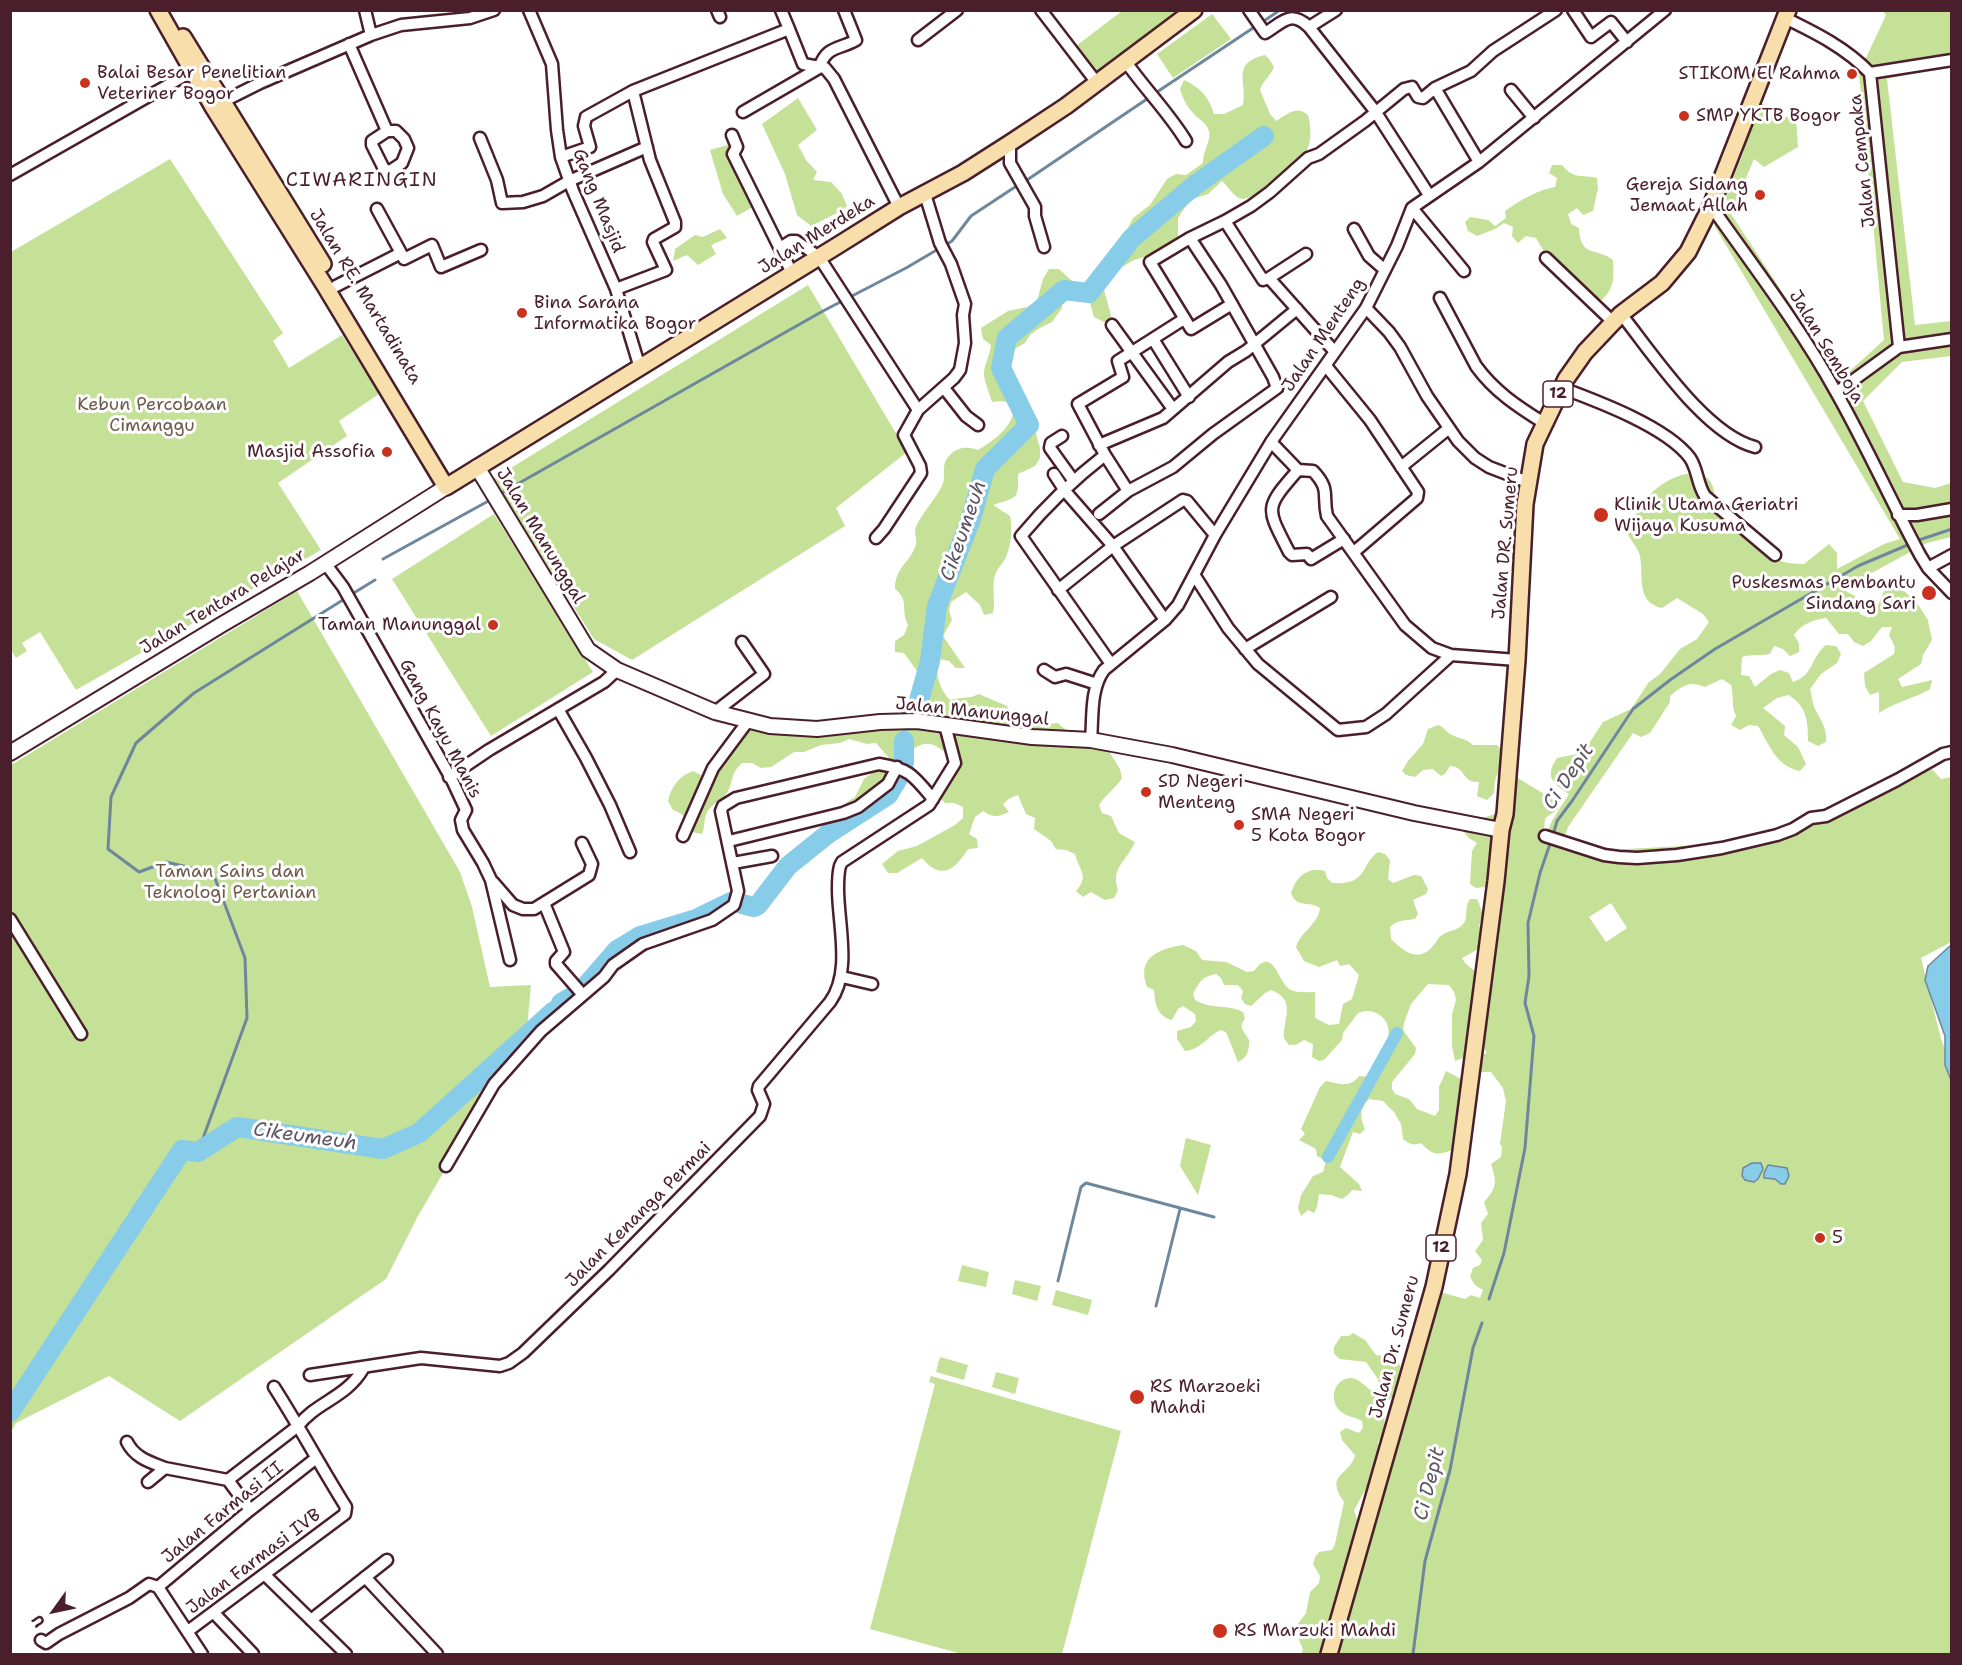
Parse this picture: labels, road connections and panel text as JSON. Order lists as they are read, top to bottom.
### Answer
{
  "streets": {
    "main road": [
      "Jalan Merdeka",
      "Jalan RE. Martadinata",
      "12",
      "Jalan DR. Sumeru",
      "Jalan Dr. Sumeru"
    ],
    "street": [
      "Jalan Cempaka",
      "Gang Masjid",
      "Jalan Menteng",
      "Jalan Semboja",
      "Jalan Manunggal",
      "Jalan Tentara Pelajar",
      "Gang Kayu Manis",
      "Jalan Kenanga Permai",
      "Jalan Farmasi II",
      "Jalan Farmasi IVB"
    ]
  },
  "crossings": [
    ["Jalan Cempaka", "Jalan DR. Sumeru"],
    ["Gang Masjid", "Jalan Merdeka"],
    ["Jalan Merdeka", "Jalan RE. Martadinata"],
    ["Jalan Merdeka", "Jalan Manunggal"],
    ["Jalan Merdeka", "Jalan Tentara Pelajar"],
    ["Jalan RE. Martadinata", "Jalan Tentara Pelajar"],
    ["Jalan Menteng", "Jalan Manunggal"],
    ["Jalan Semboja", "Jalan DR. Sumeru"],
    ["Jalan Manunggal", "Jalan DR. Sumeru"],
    ["Jalan Manunggal", "Jalan Kenanga Permai"],
    ["Jalan Manunggal", "Jalan Dr. Sumeru"],
    ["Jalan DR. Sumeru", "Jalan Dr. Sumeru"],
    ["Jalan Tentara Pelajar", "Gang Kayu Manis"],
    ["Jalan Farmasi II", "Jalan Farmasi IVB"]
  ],
  "districts": ["CIWARINGIN"],
  "water": ["Cikeumeuh", "Ci Depit"],
  "parks": ["Kebun Percobaan Cimanggu", "Taman Sains dan Teknologi Pertanian"],
  "places": [
    "STIKOM El Rahma",
    "Balai Besar Penelitian Veteriner Bogor",
    "SMP YKTB Bogor",
    "Gereja Sidang Jemaat Allah",
    "Bina Sarana Informatika Bogor",
    "Masjid Assofia",
    "Klinik Utama Geriatri Wijaya Kusuma",
    "Puskesmas Pembantu Sindang Sari",
    "Taman Manunggal",
    "SD Negeri Menteng",
    "SMA Negeri 5 Kota Bogor",
    "5",
    "RS Marzoeki Mahdi",
    "RS Marzuki Mahdi"
  ],
  "north": "bottom left"
}
